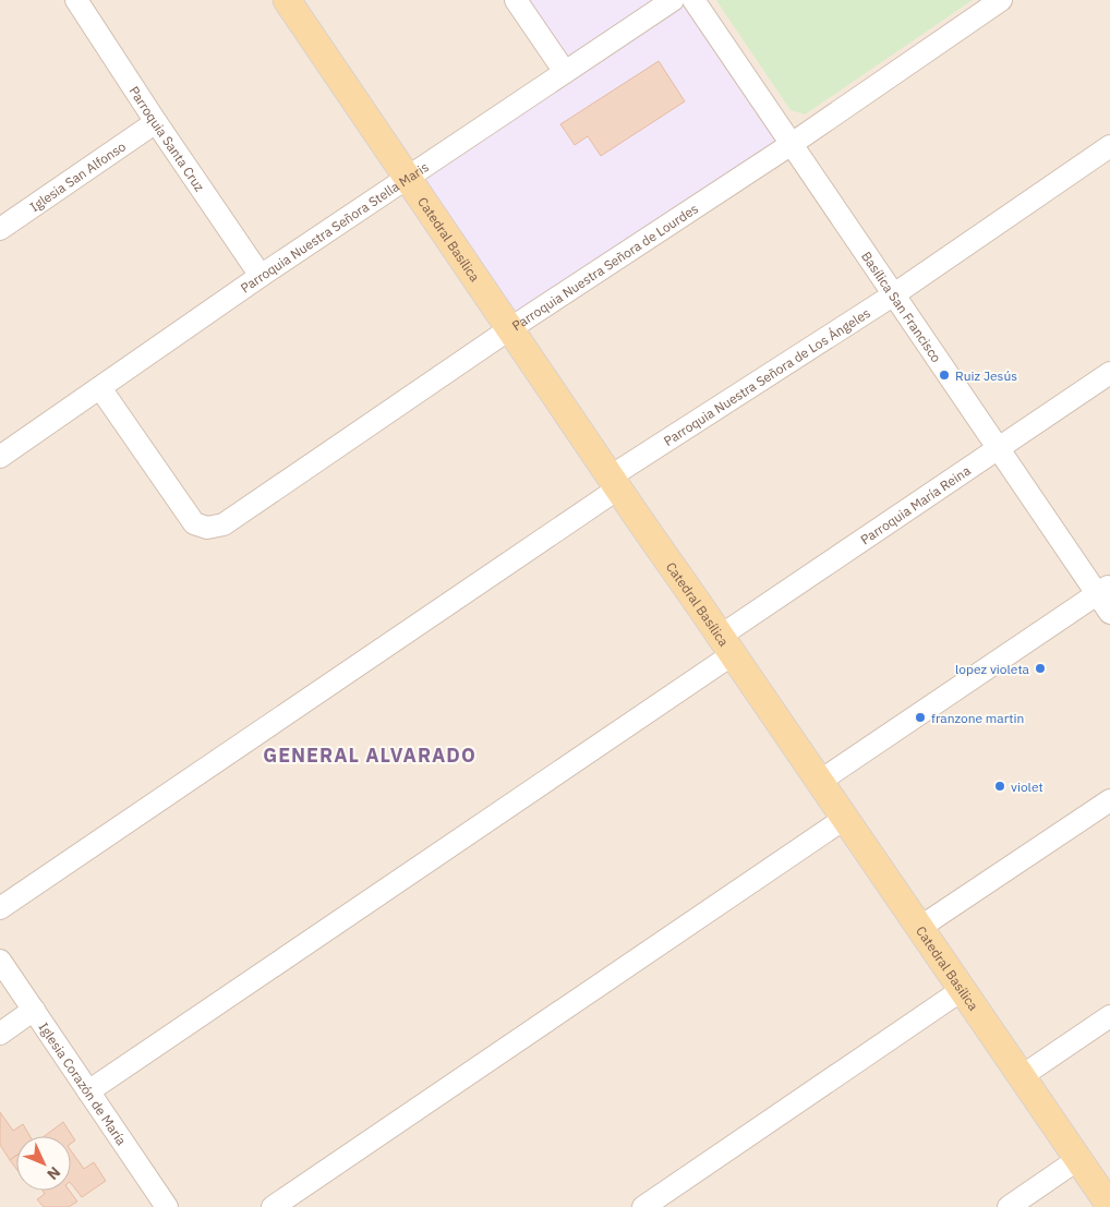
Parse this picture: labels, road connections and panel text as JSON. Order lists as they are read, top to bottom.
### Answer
{
  "streets": {
    "main road": ["Catedral Basílica"],
    "street": [
      "Parroquia Santa Cruz",
      "Iglesia San Alfonso",
      "Parroquia Nuestra Señora Stella Maris",
      "Parroquia Nuestra Señora de Lourdes",
      "Basílica San Francisco",
      "Parroquia Nuestra Señora de Los Ángeles",
      "Parroquia María Reina",
      "Iglesia Corazón de María"
    ]
  },
  "crossings": [
    ["Parroquia Santa Cruz", "Iglesia San Alfonso"],
    ["Parroquia Santa Cruz", "Parroquia Nuestra Señora Stella Maris"],
    ["Parroquia Nuestra Señora Stella Maris", "Catedral Basílica"],
    ["Parroquia Nuestra Señora Stella Maris", "Parroquia Nuestra Señora de Lourdes"],
    ["Catedral Basílica", "Parroquia Nuestra Señora de Lourdes"],
    ["Catedral Basílica", "Parroquia Nuestra Señora de Los Ángeles"],
    ["Catedral Basílica", "Parroquia María Reina"],
    ["Parroquia Nuestra Señora de Lourdes", "Basílica San Francisco"],
    ["Basílica San Francisco", "Parroquia Nuestra Señora de Los Ángeles"],
    ["Basílica San Francisco", "Parroquia María Reina"],
    ["Parroquia María Reina", "Iglesia Corazón de María"]
  ],
  "districts": ["GENERAL ALVARADO"],
  "places": [
    "Ruiz Jesús",
    "lopez violeta",
    "franzone martin",
    "violet"
  ],
  "north": "bottom right"
}
